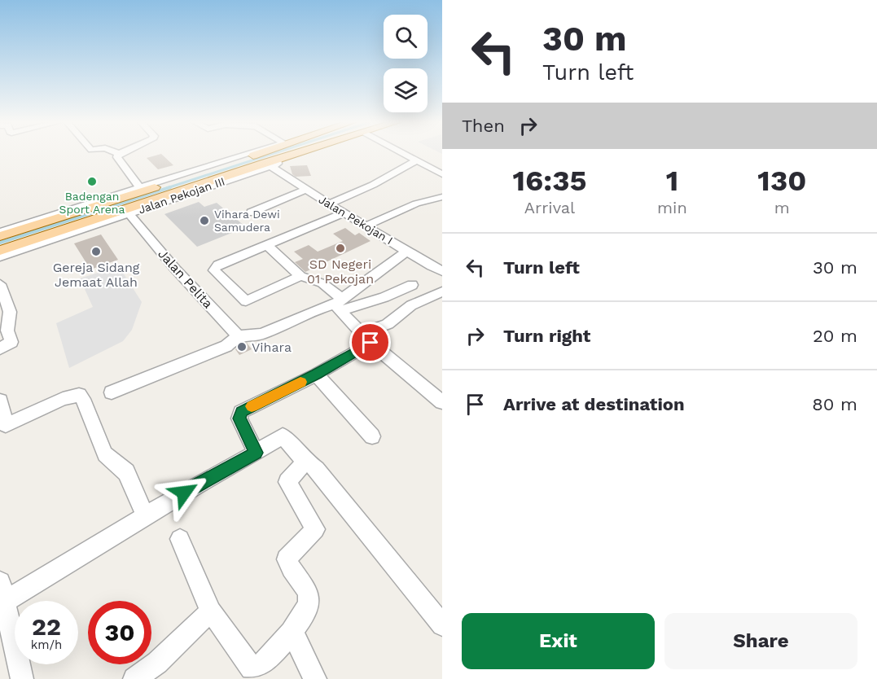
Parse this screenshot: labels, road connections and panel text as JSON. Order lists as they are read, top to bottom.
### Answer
{
  "streets": {
    "street": ["Jalan Pekojan III", "Jalan Pekojan I", "Jalan Pelita"]
  },
  "crossings": [
    ["Jalan Pekojan III", "Jalan Pekojan I"],
    ["Jalan Pekojan III", "Jalan Pelita"]
  ],
  "places": [
    "Badengan Sport Arena",
    "Vihara Dewi Samudera",
    "SD Negeri 01 Pekojan",
    "Gereja Sidang Jemaat Allah",
    "Vihara"
  ],
  "page": {
    "turn": ["30 m", "Turn left"],
    "then": "Then",
    "eta": [
      "16:35",
      "Arrival",
      "1",
      "min",
      "130",
      "m"
    ],
    "list": [
      {
        "name": "Turn left",
        "value": "30 m"
      },
      {
        "name": "Turn right",
        "value": "20 m"
      },
      {
        "name": "Arrive at destination",
        "value": "80 m"
      }
    ],
    "speed": "22 km/h",
    "limit": "30",
    "buttons": ["Exit", "Share"]
  }
}
